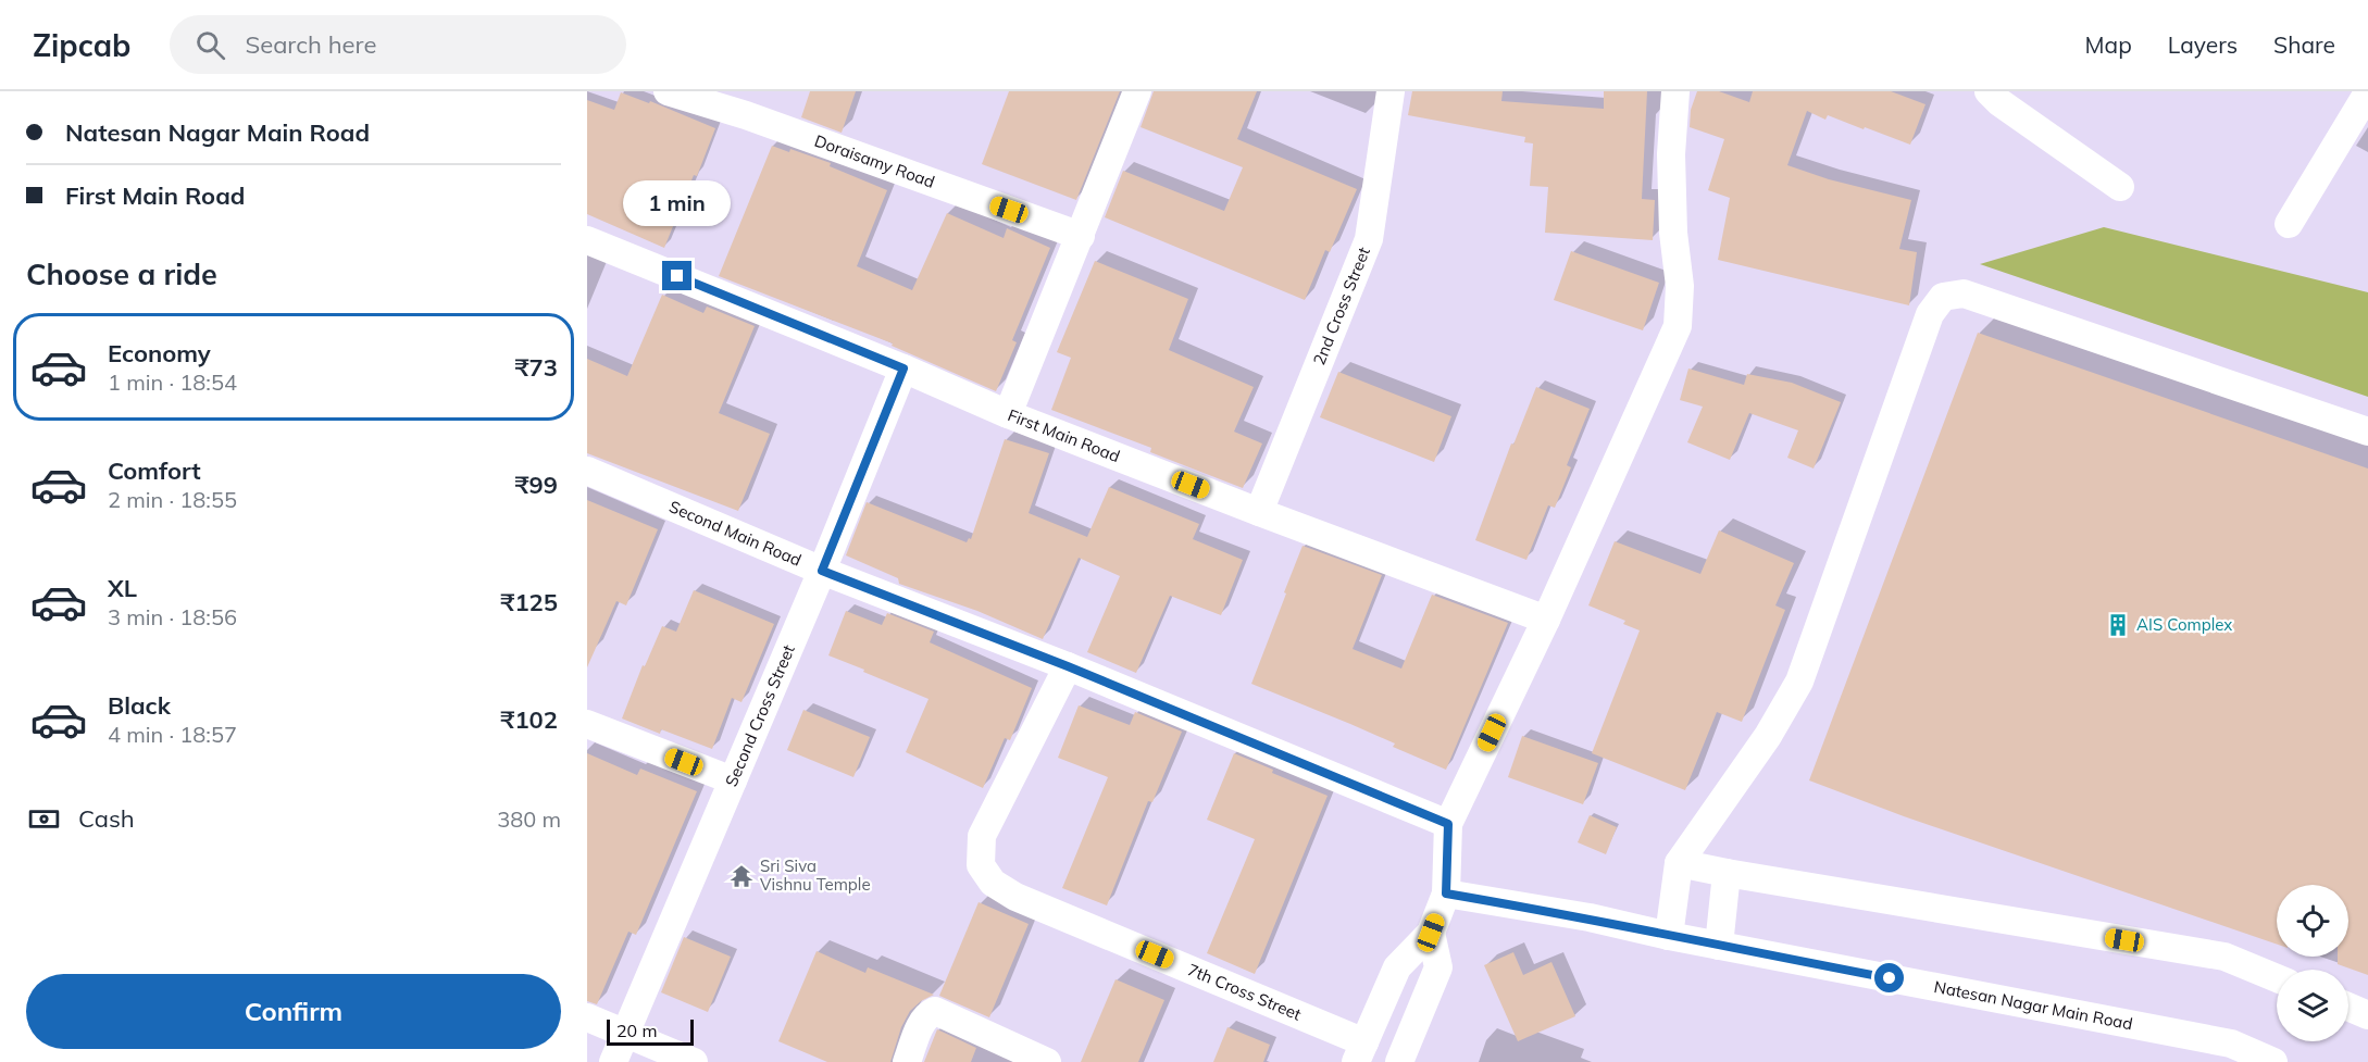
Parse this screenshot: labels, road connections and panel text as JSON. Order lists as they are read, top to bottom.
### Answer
{
  "streets": {
    "street": [
      "Doraisamy Road",
      "2nd Cross Street",
      "First Main Road",
      "Second Main Road",
      "Second Cross Street",
      "7th Cross Street",
      "Natesan Nagar Main Road"
    ]
  },
  "crossings": [
    ["2nd Cross Street", "First Main Road"],
    ["First Main Road", "Second Cross Street"],
    ["Second Main Road", "Second Cross Street"],
    ["Second Main Road", "7th Cross Street"]
  ],
  "places": {
    "building": ["AIS Complex"],
    "temple": ["Sri Siva Vishnu Temple"]
  },
  "scale_bar": "20 m",
  "page": {
    "header": "Zipcab",
    "search": "Search here",
    "nav": ["Map", "Layers", "Share"],
    "banner": ["Natesan Nagar Main Road", "First Main Road"],
    "bubble": "1 min",
    "heading": "Choose a ride",
    "list": [
      {
        "name": "Economy",
        "note": "1 min · 18:54",
        "value": "₹73"
      },
      {
        "name": "Comfort",
        "note": "2 min · 18:55",
        "value": "₹99"
      },
      {
        "name": "XL",
        "note": "3 min · 18:56",
        "value": "₹125"
      },
      {
        "name": "Black",
        "note": "4 min · 18:57",
        "value": "₹102"
      }
    ],
    "pay": ["Cash", "380 m"],
    "buttons": "Confirm",
    "scale": "20 m"
  }
}
